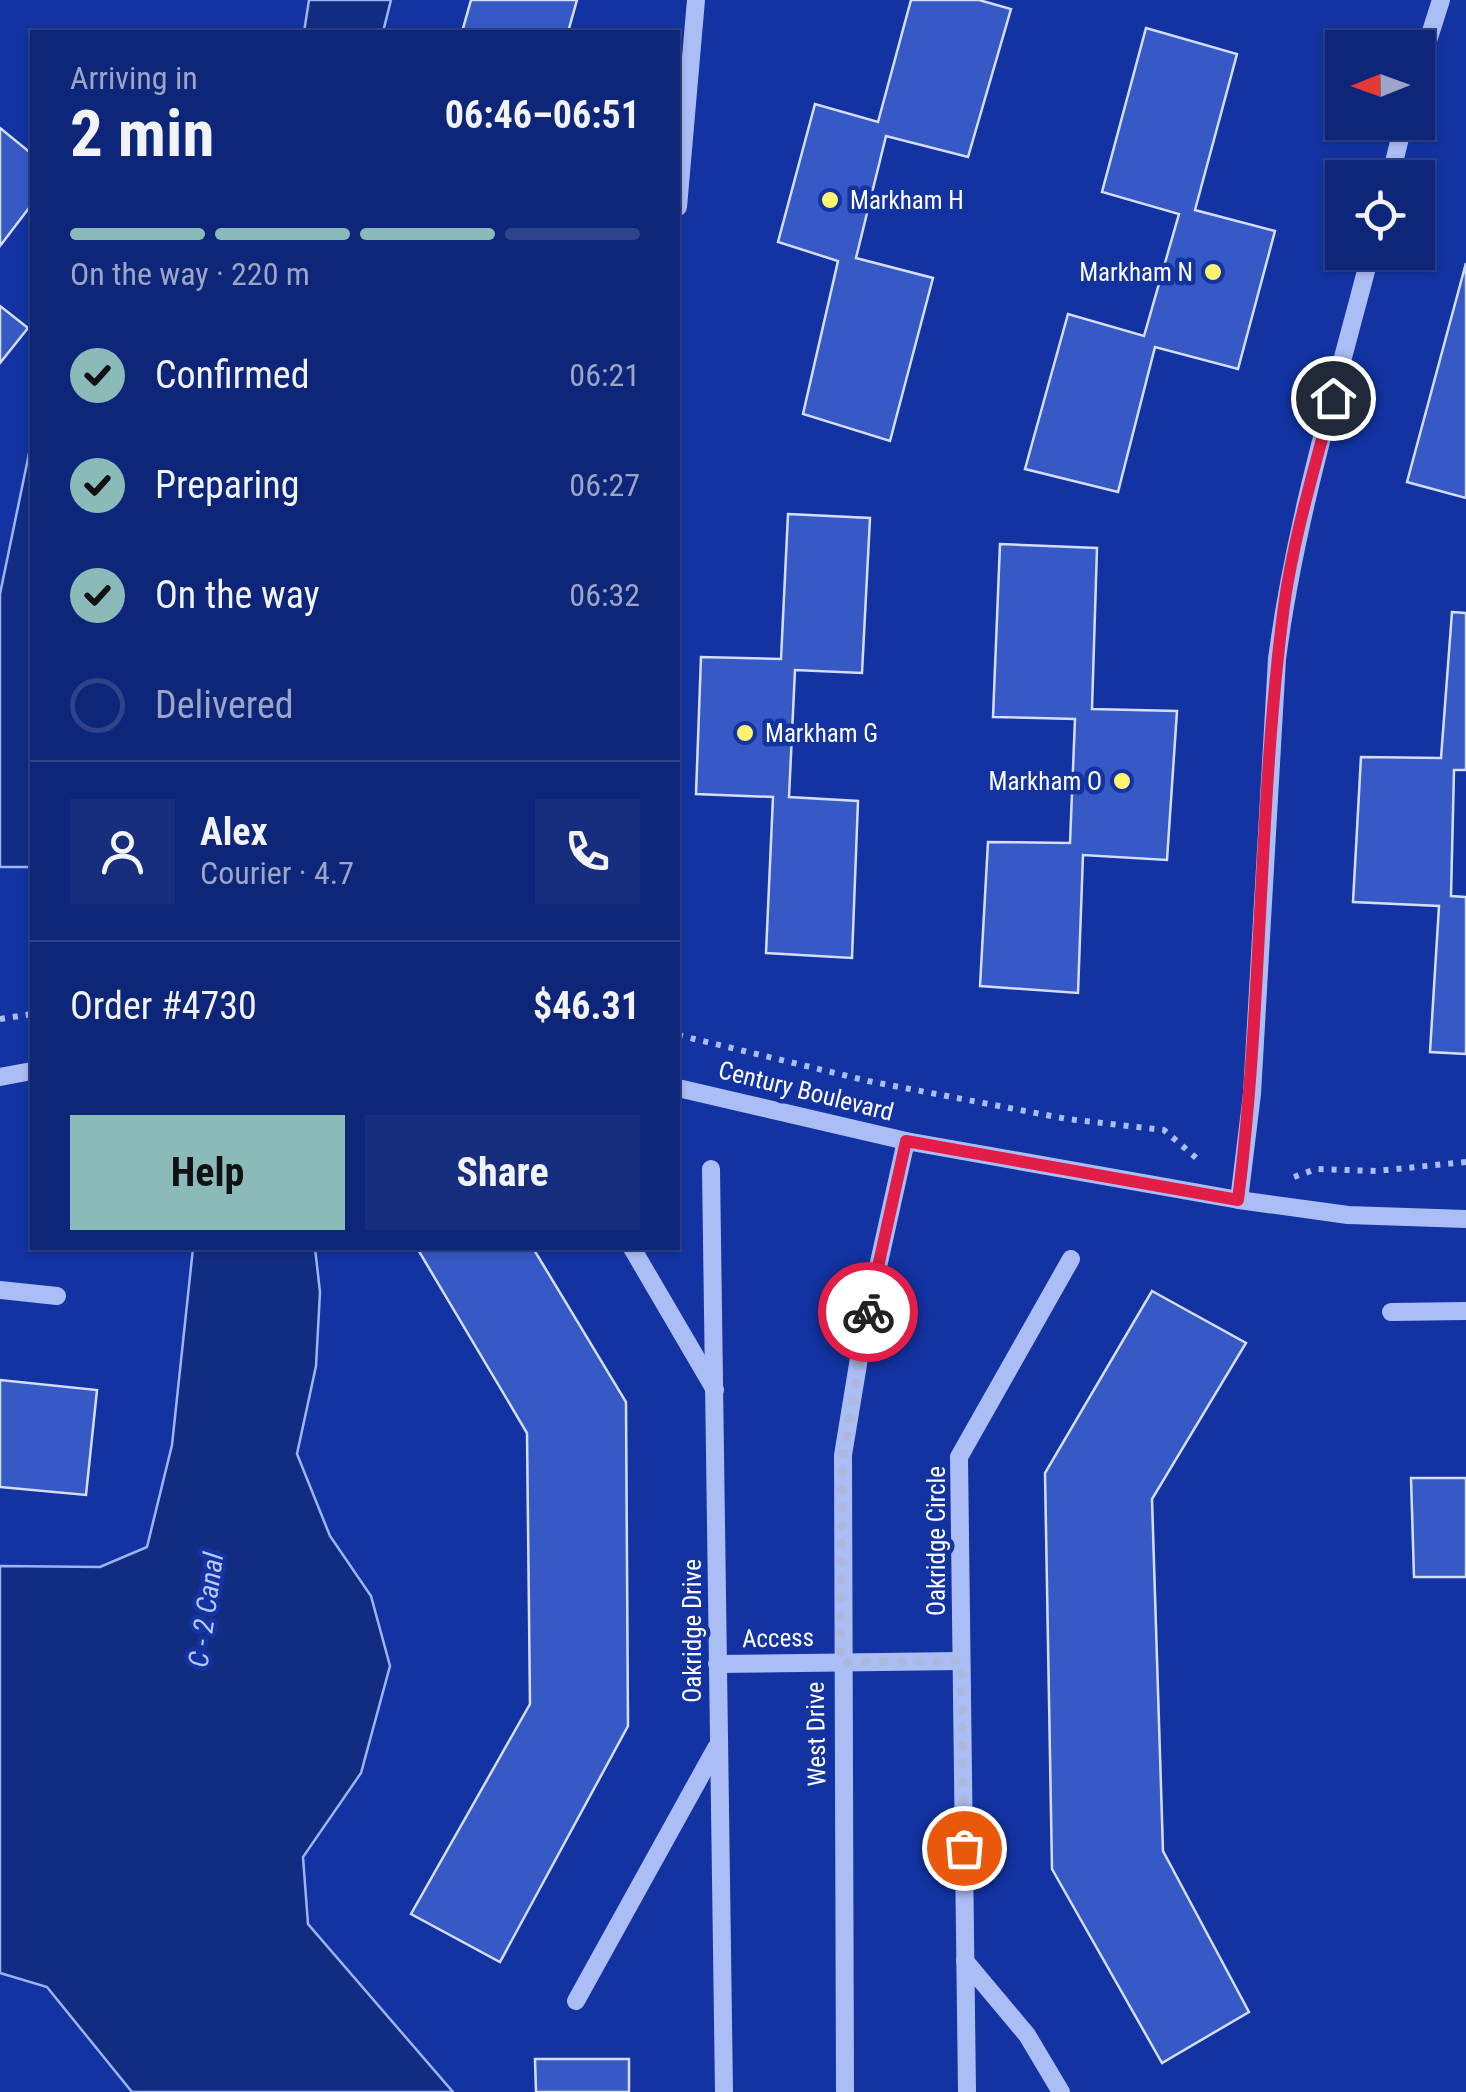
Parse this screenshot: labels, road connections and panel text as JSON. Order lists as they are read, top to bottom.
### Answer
{
  "streets": {
    "street": [
      "Century Boulevard",
      "Oakridge Circle",
      "Oakridge Drive",
      "Access",
      "West Drive"
    ]
  },
  "crossings": [
    ["Century Boulevard", "West Drive"],
    ["Oakridge Circle", "Access"],
    ["Oakridge Drive", "Access"],
    ["Access", "West Drive"]
  ],
  "water": ["C - 2 Canal"],
  "places": [
    "Markham H",
    "Markham N",
    "Markham G",
    "Markham O"
  ],
  "north": "left",
  "page": {
    "heading": ["2 min", "Arriving in", "06:46–06:51"],
    "panel": [
      "Alex",
      "Courier · 4.7",
      "Order #4730",
      "$46.31"
    ],
    "bar": "On the way · 220 m",
    "list": [
      ["Confirmed", "06:21"],
      ["Preparing", "06:27"],
      ["On the way", "06:32"],
      "Delivered"
    ],
    "buttons": ["Help", "Share"]
  }
}
